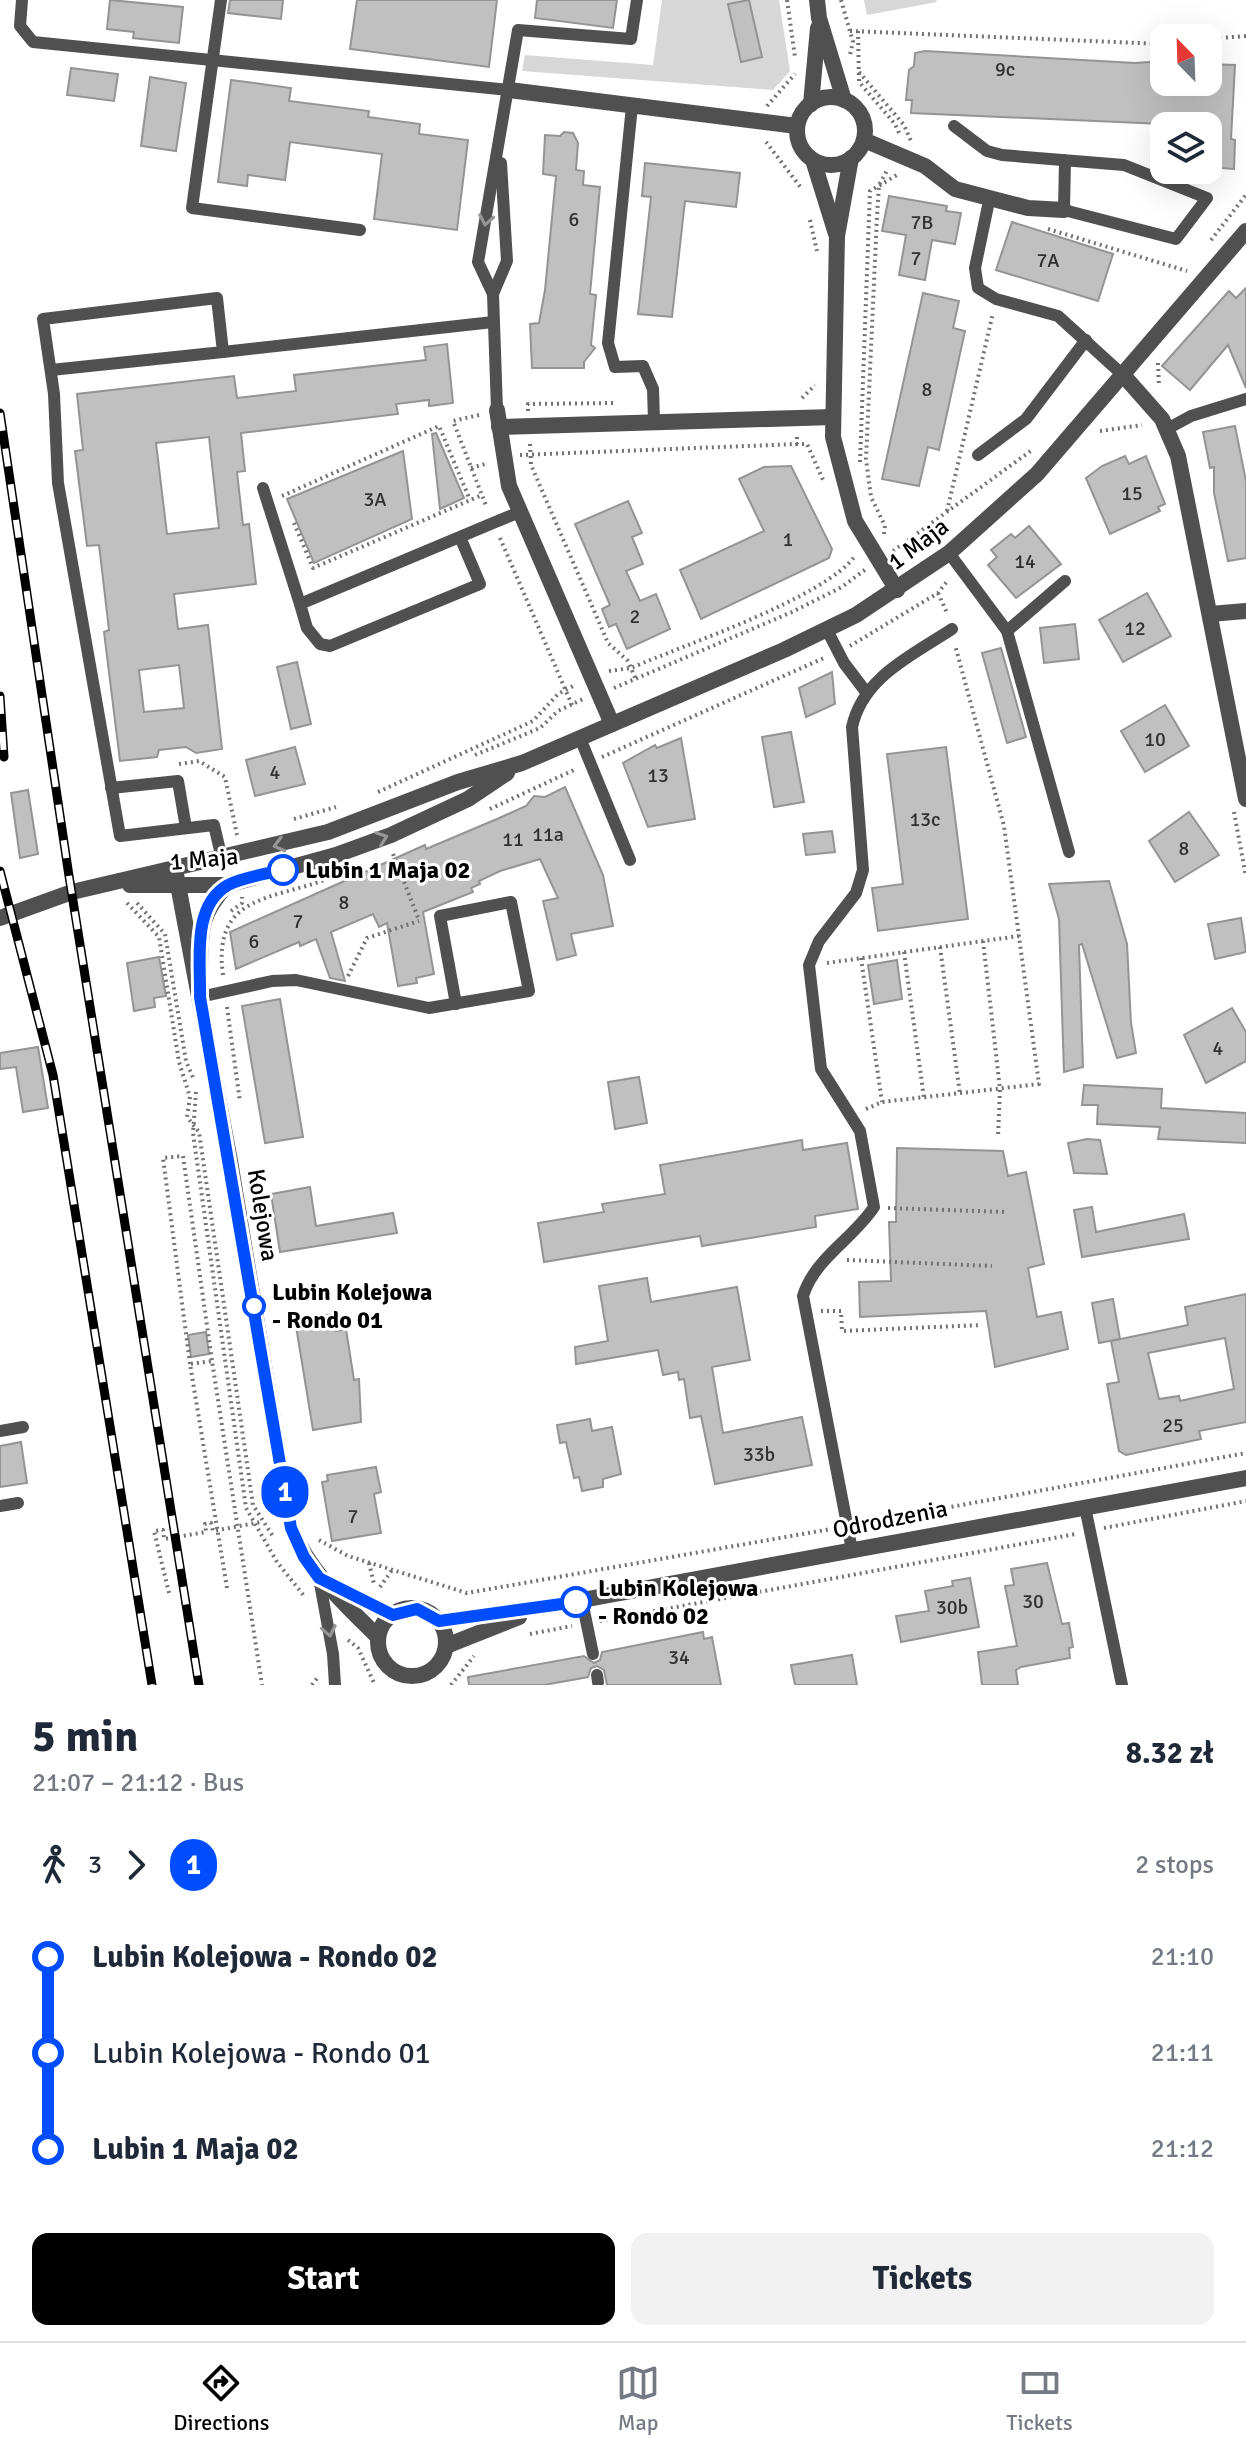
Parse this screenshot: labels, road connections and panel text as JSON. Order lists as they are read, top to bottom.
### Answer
{
  "streets": {
    "street": ["1 Maja", "Kolejowa", "Odrodzenia"]
  },
  "crossings": [
    ["1 Maja", "Kolejowa"],
    ["Kolejowa", "Odrodzenia"]
  ],
  "places": ["Lubin 1 Maja 02", "Lubin Kolejowa - Rondo 01", "Lubin Kolejowa - Rondo 02"],
  "lines": ["bus line 1"],
  "house_numbers": [
    "9c",
    "6",
    "7B",
    "7",
    "7A",
    "8",
    "15",
    "3A",
    "1",
    "14",
    "2",
    "12",
    "10",
    "4",
    "13",
    "13c",
    "11a",
    "11",
    "8",
    "8",
    "7",
    "6",
    "4",
    "25",
    "33b",
    "7",
    "30",
    "30b",
    "34"
  ],
  "north": "top left",
  "page": {
    "on_map": "1",
    "heading": ["5 min", "21:07 – 21:12 · Bus", "8.32 zł"],
    "legs": ["3", "1", "2 stops"],
    "list": [
      {
        "name": "Lubin Kolejowa - Rondo 02",
        "value": "21:10"
      },
      {
        "name": "Lubin Kolejowa - Rondo 01",
        "value": "21:11"
      },
      {
        "name": "Lubin 1 Maja 02",
        "value": "21:12"
      }
    ],
    "buttons": ["Start", "Tickets"],
    "tabs": ["Directions", "Map", "Tickets"]
  }
}
